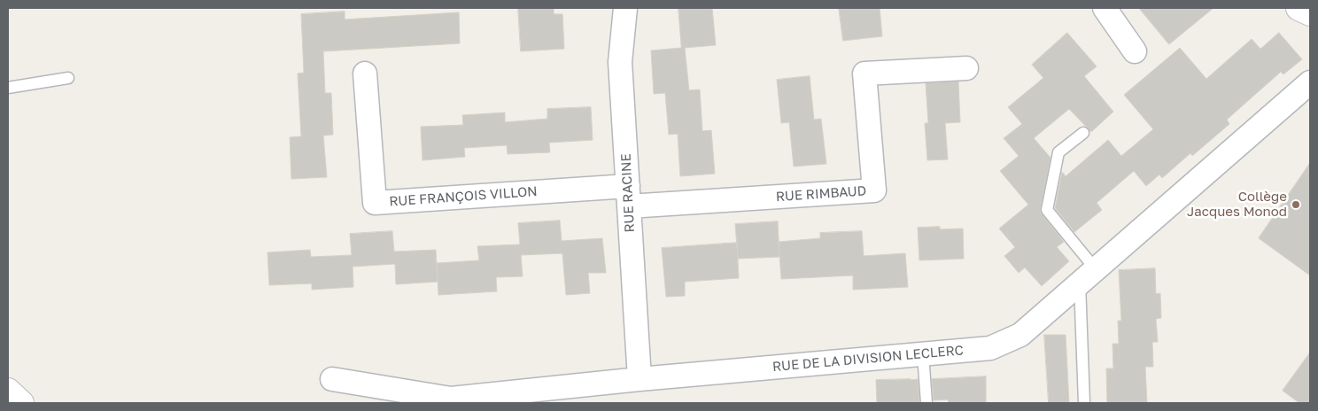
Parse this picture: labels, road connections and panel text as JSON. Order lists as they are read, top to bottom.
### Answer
{
  "streets": {
    "street": [
      "RUE RACINE",
      "RUE RIMBAUD",
      "RUE FRANÇOIS VILLON",
      "RUE DE LA DIVISION LECLERC"
    ]
  },
  "crossings": [
    ["RUE RACINE", "RUE RIMBAUD"],
    ["RUE RACINE", "RUE FRANÇOIS VILLON"],
    ["RUE RACINE", "RUE DE LA DIVISION LECLERC"],
    ["RUE RIMBAUD", "RUE FRANÇOIS VILLON"]
  ],
  "places": ["Collège Jacques Monod"]
}
